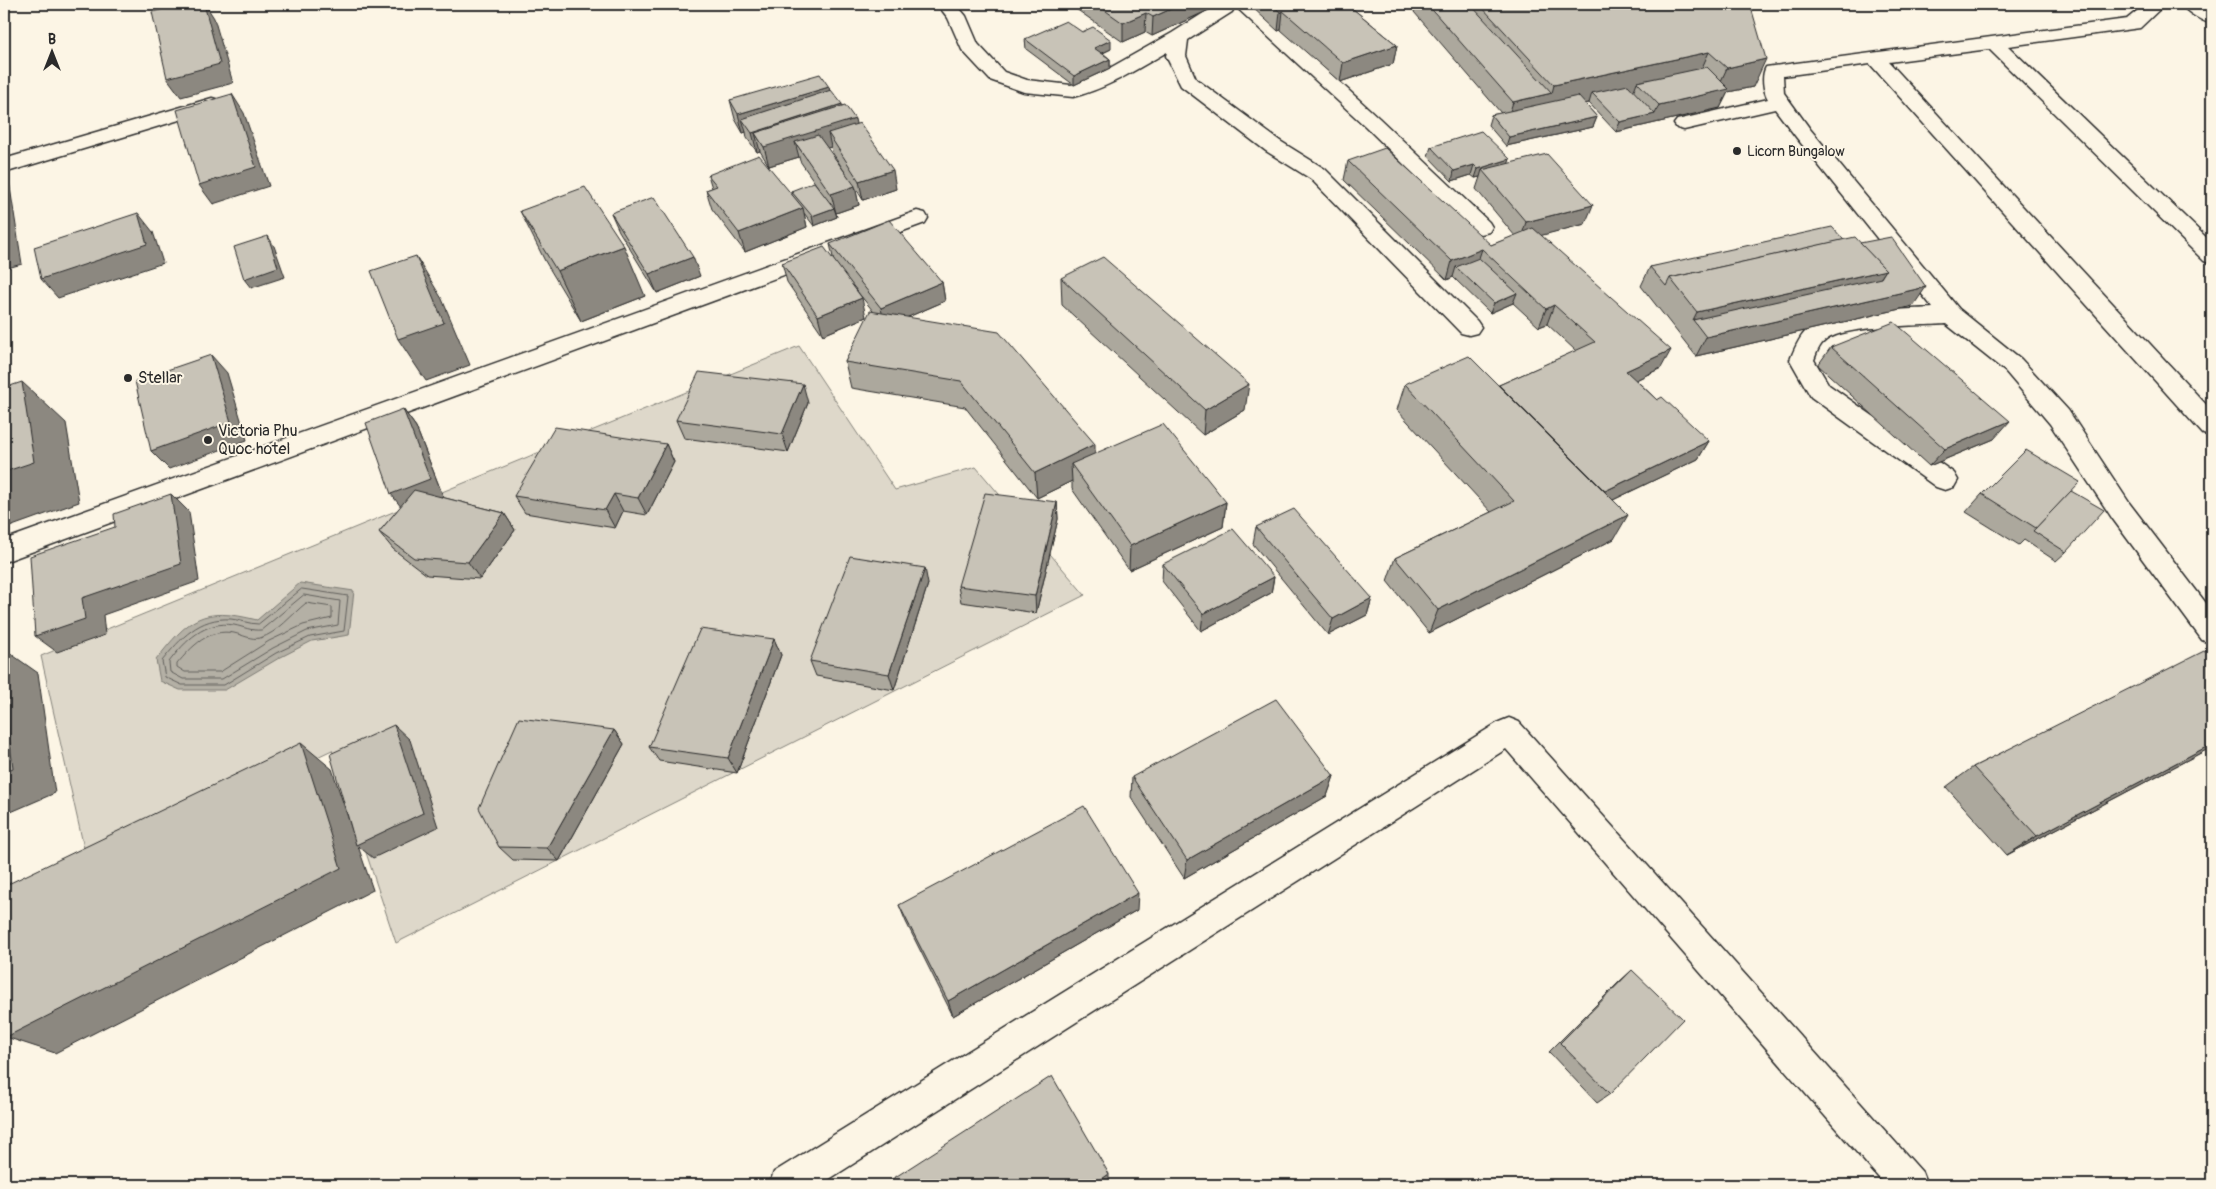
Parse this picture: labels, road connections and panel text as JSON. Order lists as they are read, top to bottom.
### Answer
{
  "places": ["Licorn Bungalow", "Stellar", "Victoria Phu Quoc hotel"],
  "north": "top"
}
